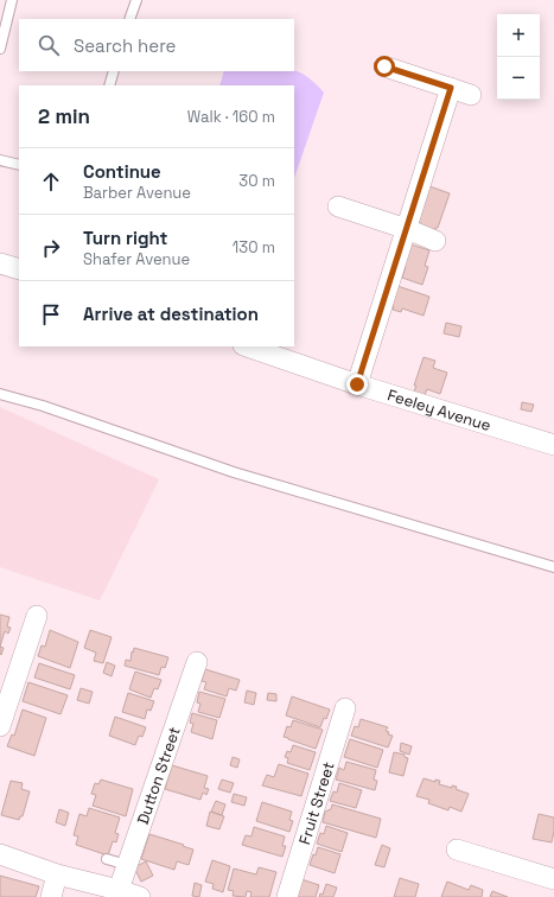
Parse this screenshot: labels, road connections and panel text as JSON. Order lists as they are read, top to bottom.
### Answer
{
  "streets": {
    "street": ["Feeley Avenue", "Dutton Street", "Fruit Street"]
  },
  "page": {
    "map_buttons": ["+", "−"],
    "search": "Search here",
    "heading": ["2 min", "Walk · 160 m"],
    "list": [
      ["Continue", "Barber Avenue", "30 m"],
      ["Turn right", "Shafer Avenue", "130 m"],
      "Arrive at destination"
    ]
  }
}
